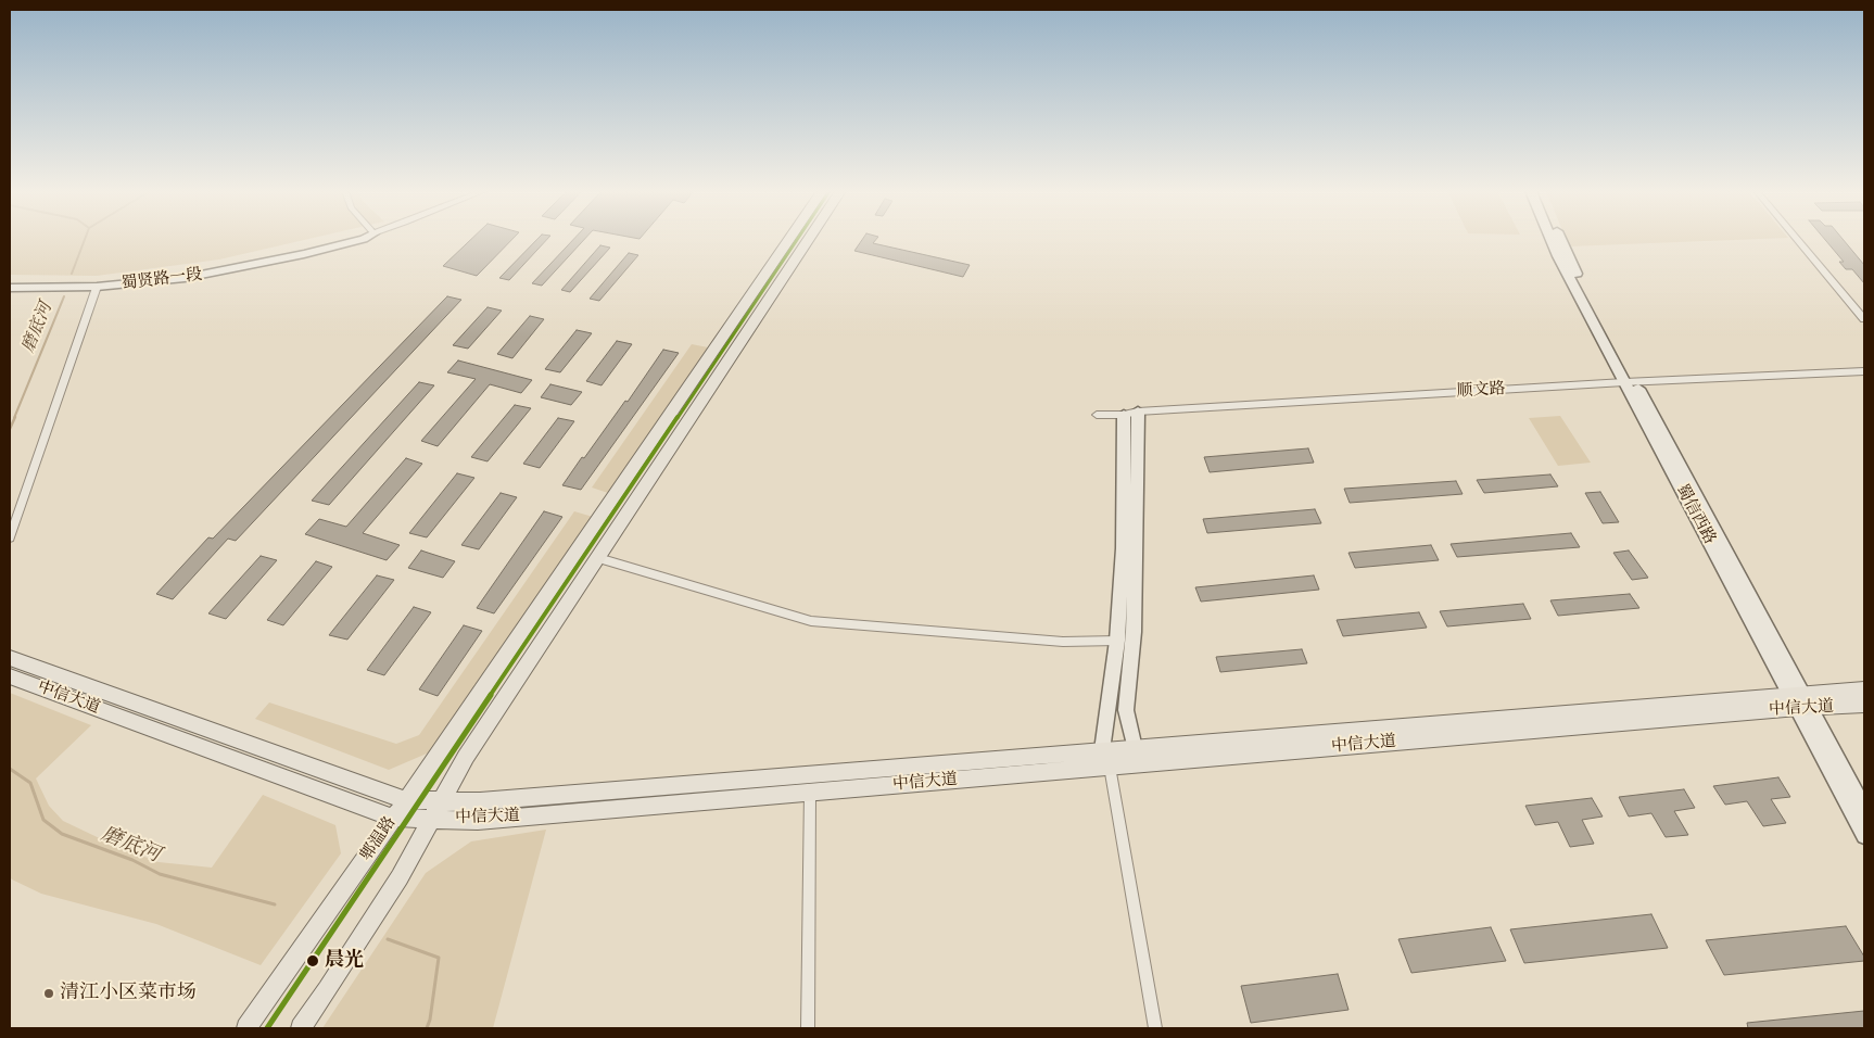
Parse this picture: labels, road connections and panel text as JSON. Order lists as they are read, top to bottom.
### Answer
{
  "streets": {
    "main road": ["中信大道", "郫温路"],
    "street": ["蜀贤路一段", "顺文路", "蜀信西路"]
  },
  "crossings": [
    ["顺文路", "蜀信西路"],
    ["蜀信西路", "中信大道"],
    ["中信大道", "郫温路"]
  ],
  "water": ["磨底河"],
  "places": ["晨光", "清江小区菜市场"]
}
